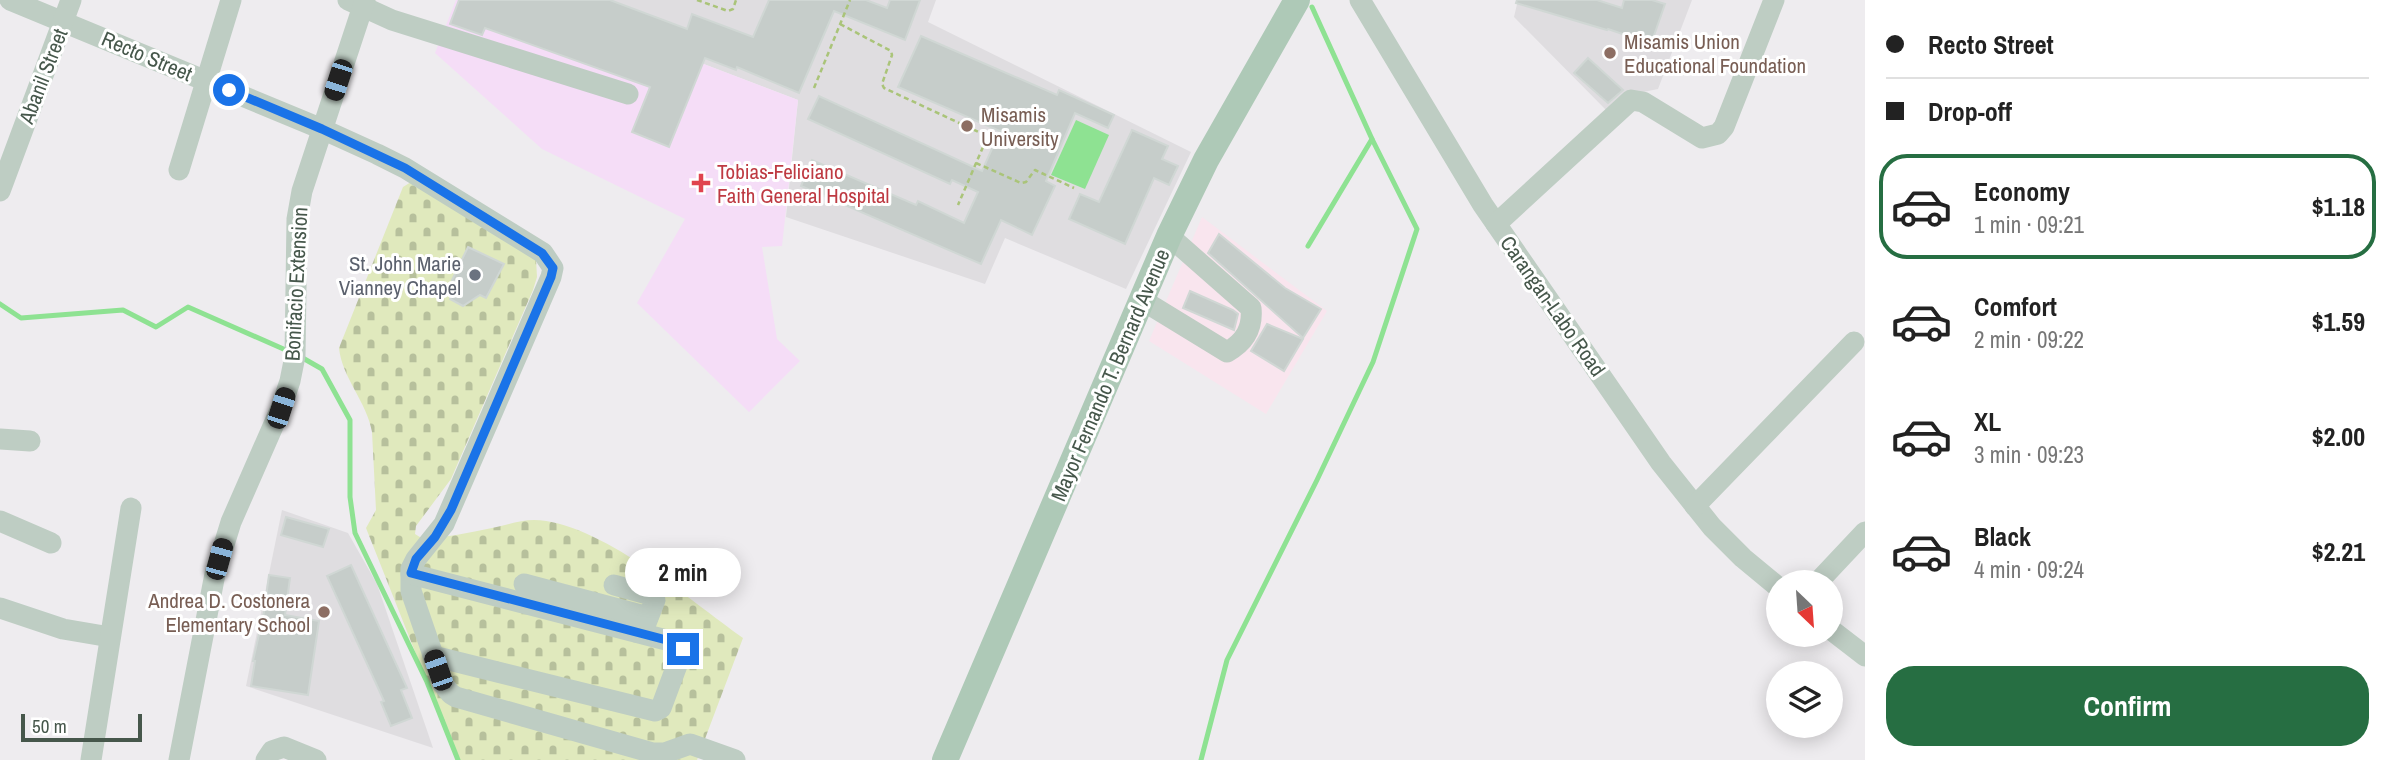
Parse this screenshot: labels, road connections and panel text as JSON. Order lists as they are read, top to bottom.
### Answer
{
  "streets": {
    "main road": ["Mayor Fernando T. Bernard Avenue"],
    "street": [
      "Recto Street",
      "Abanil Street",
      "Bonifacio Extension",
      "Carangan-Labo Road"
    ]
  },
  "crossings": [
    ["Recto Street", "Abanil Street"],
    ["Recto Street", "Bonifacio Extension"]
  ],
  "places": {
    "other": [
      "Misamis Union Educational Foundation",
      "Misamis University",
      "St. John Marie Vianney Chapel",
      "Andrea D. Costonera Elementary School"
    ],
    "health": ["Tobias-Feliciano Faith General Hospital"]
  },
  "scale_bar": "50 m",
  "north": "bottom right",
  "page": {
    "banner": ["Recto Street", "Drop-off"],
    "list": [
      {
        "name": "Economy",
        "note": "1 min · 09:21",
        "value": "$1.18"
      },
      {
        "name": "Comfort",
        "note": "2 min · 09:22",
        "value": "$1.59"
      },
      {
        "name": "XL",
        "note": "3 min · 09:23",
        "value": "$2.00"
      },
      {
        "name": "Black",
        "note": "4 min · 09:24",
        "value": "$2.21"
      }
    ],
    "bubble": "2 min",
    "buttons": "Confirm",
    "scale": "50 m"
  }
}
